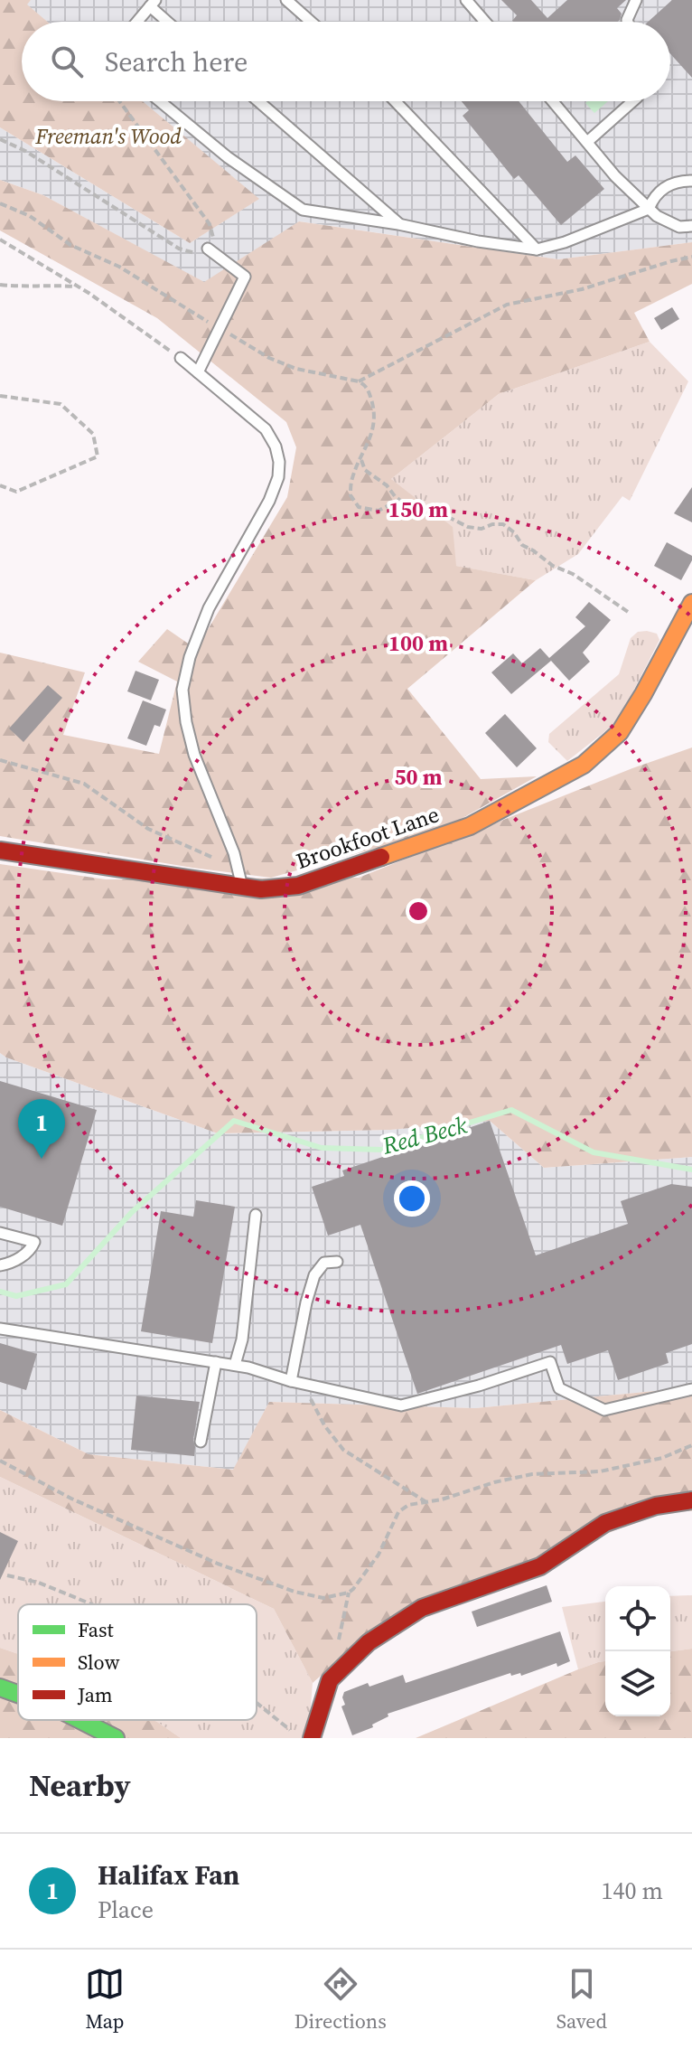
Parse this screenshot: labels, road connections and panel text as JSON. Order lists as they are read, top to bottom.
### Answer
{
  "streets": {
    "street": ["Brookfoot Lane"]
  },
  "water": ["Red Beck"],
  "parks": ["Freeman's Wood"],
  "legend": ["Fast", "Slow", "Jam"],
  "page": {
    "search": "Search here",
    "pins": "1",
    "heading": "Nearby",
    "list": [
      {
        "mark": "1",
        "name": "Halifax Fan",
        "note": "Place",
        "value": "140 m"
      }
    ],
    "nav": ["Map", "Directions", "Saved"]
  },
  "rings": ["150 m", "100 m", "50 m"]
}
